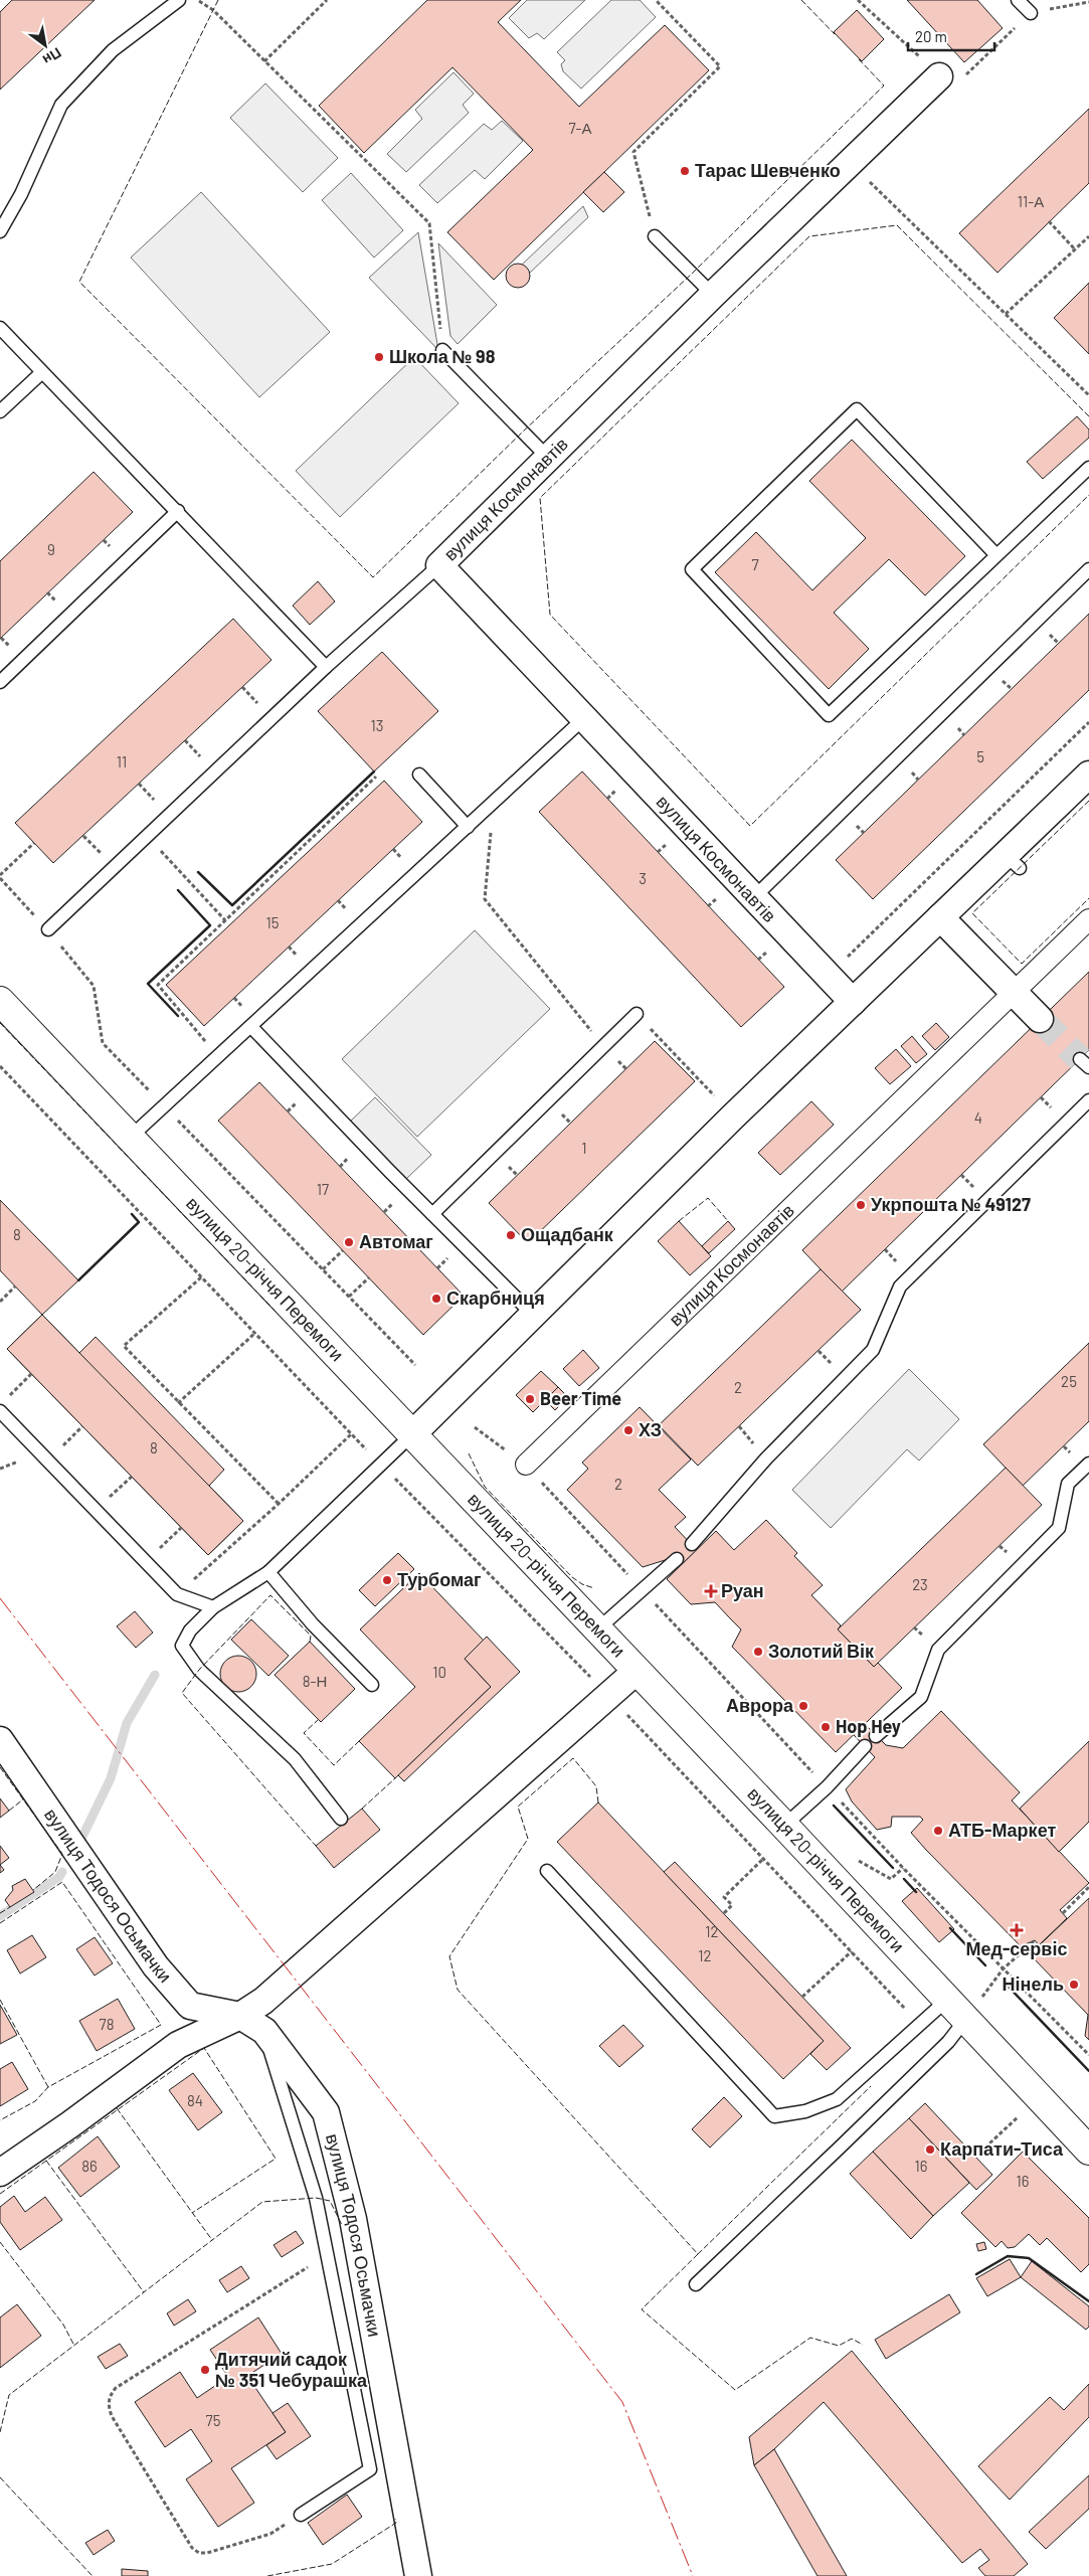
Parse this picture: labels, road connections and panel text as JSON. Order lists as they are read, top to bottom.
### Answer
{
  "streets": {
    "street": ["вулиця Космонавтів", "вулиця 20-річчя Перемоги", "вулиця Тодося Осьмачки"]
  },
  "places": {
    "other": [
      "Тарас Шевченко",
      "Школа № 98",
      "Укрпошта № 49127",
      "Ощадбанк",
      "Автомаг",
      "Скарбниця",
      "Beer Time",
      "ХЗ",
      "Турбомаг",
      "Золотий Вік",
      "Аврора",
      "Hop Hey",
      "АТБ-Маркет",
      "Нінель",
      "Карпати-Тиса",
      "Дитячий садок № 351 Чебурашка"
    ],
    "health": ["Руан", "Мед-сервіс"]
  },
  "house_numbers": [
    "7-А",
    "11-А",
    "9",
    "7",
    "13",
    "5",
    "11",
    "3",
    "15",
    "4",
    "1",
    "17",
    "8",
    "25",
    "2",
    "8",
    "2",
    "23",
    "10",
    "8-Н",
    "12",
    "12",
    "78",
    "84",
    "86",
    "16",
    "16",
    "75"
  ],
  "scale_bar": "20 m",
  "north": "bottom right"
}
